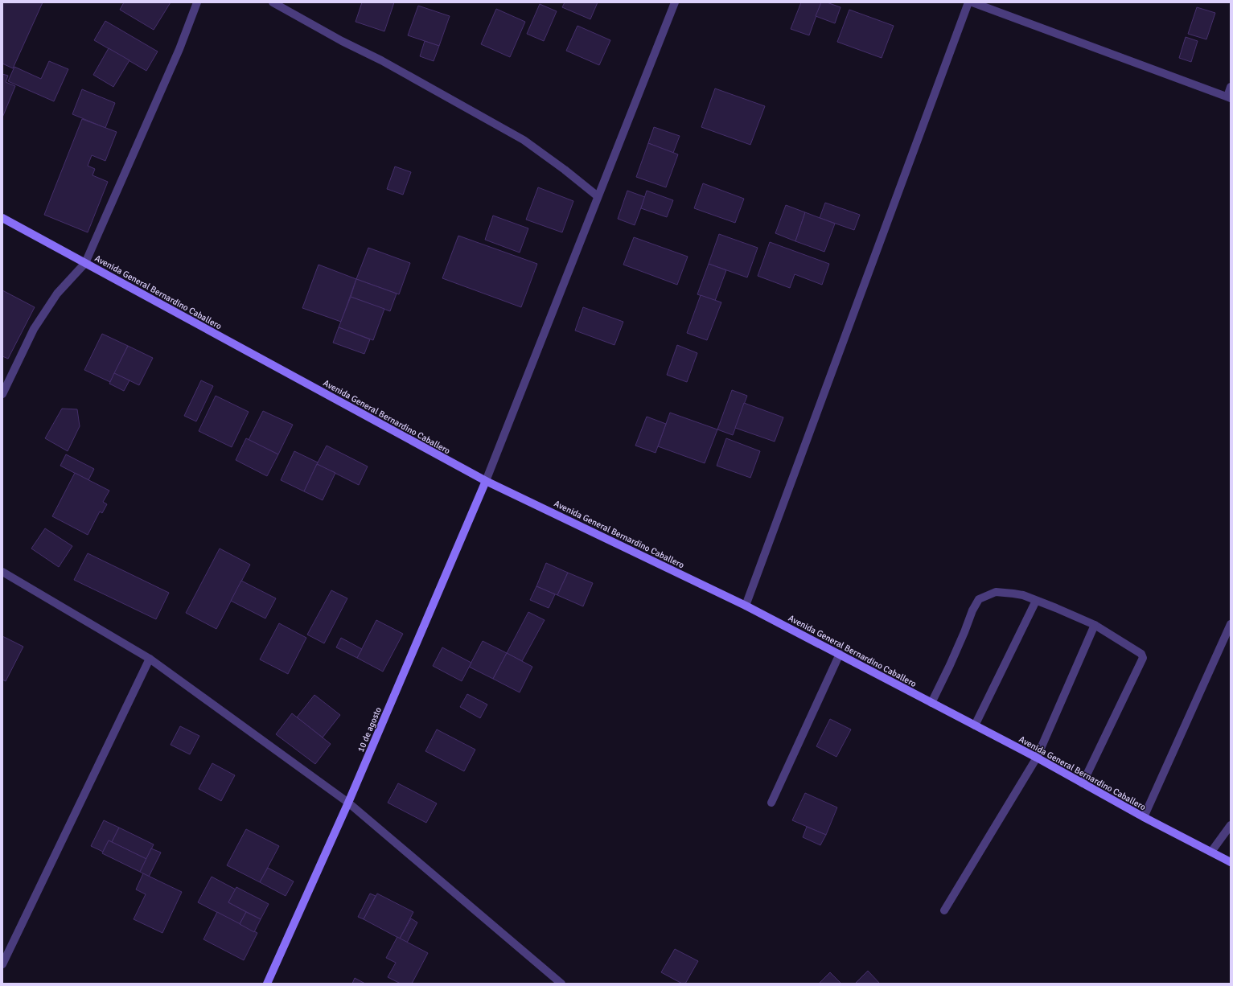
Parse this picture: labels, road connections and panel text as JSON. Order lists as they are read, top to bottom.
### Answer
{
  "streets": {
    "main road": ["Avenida General Bernardino Caballero", "10 de agosto"]
  },
  "crossings": [
    ["Avenida General Bernardino Caballero", "10 de agosto"]
  ]
}
